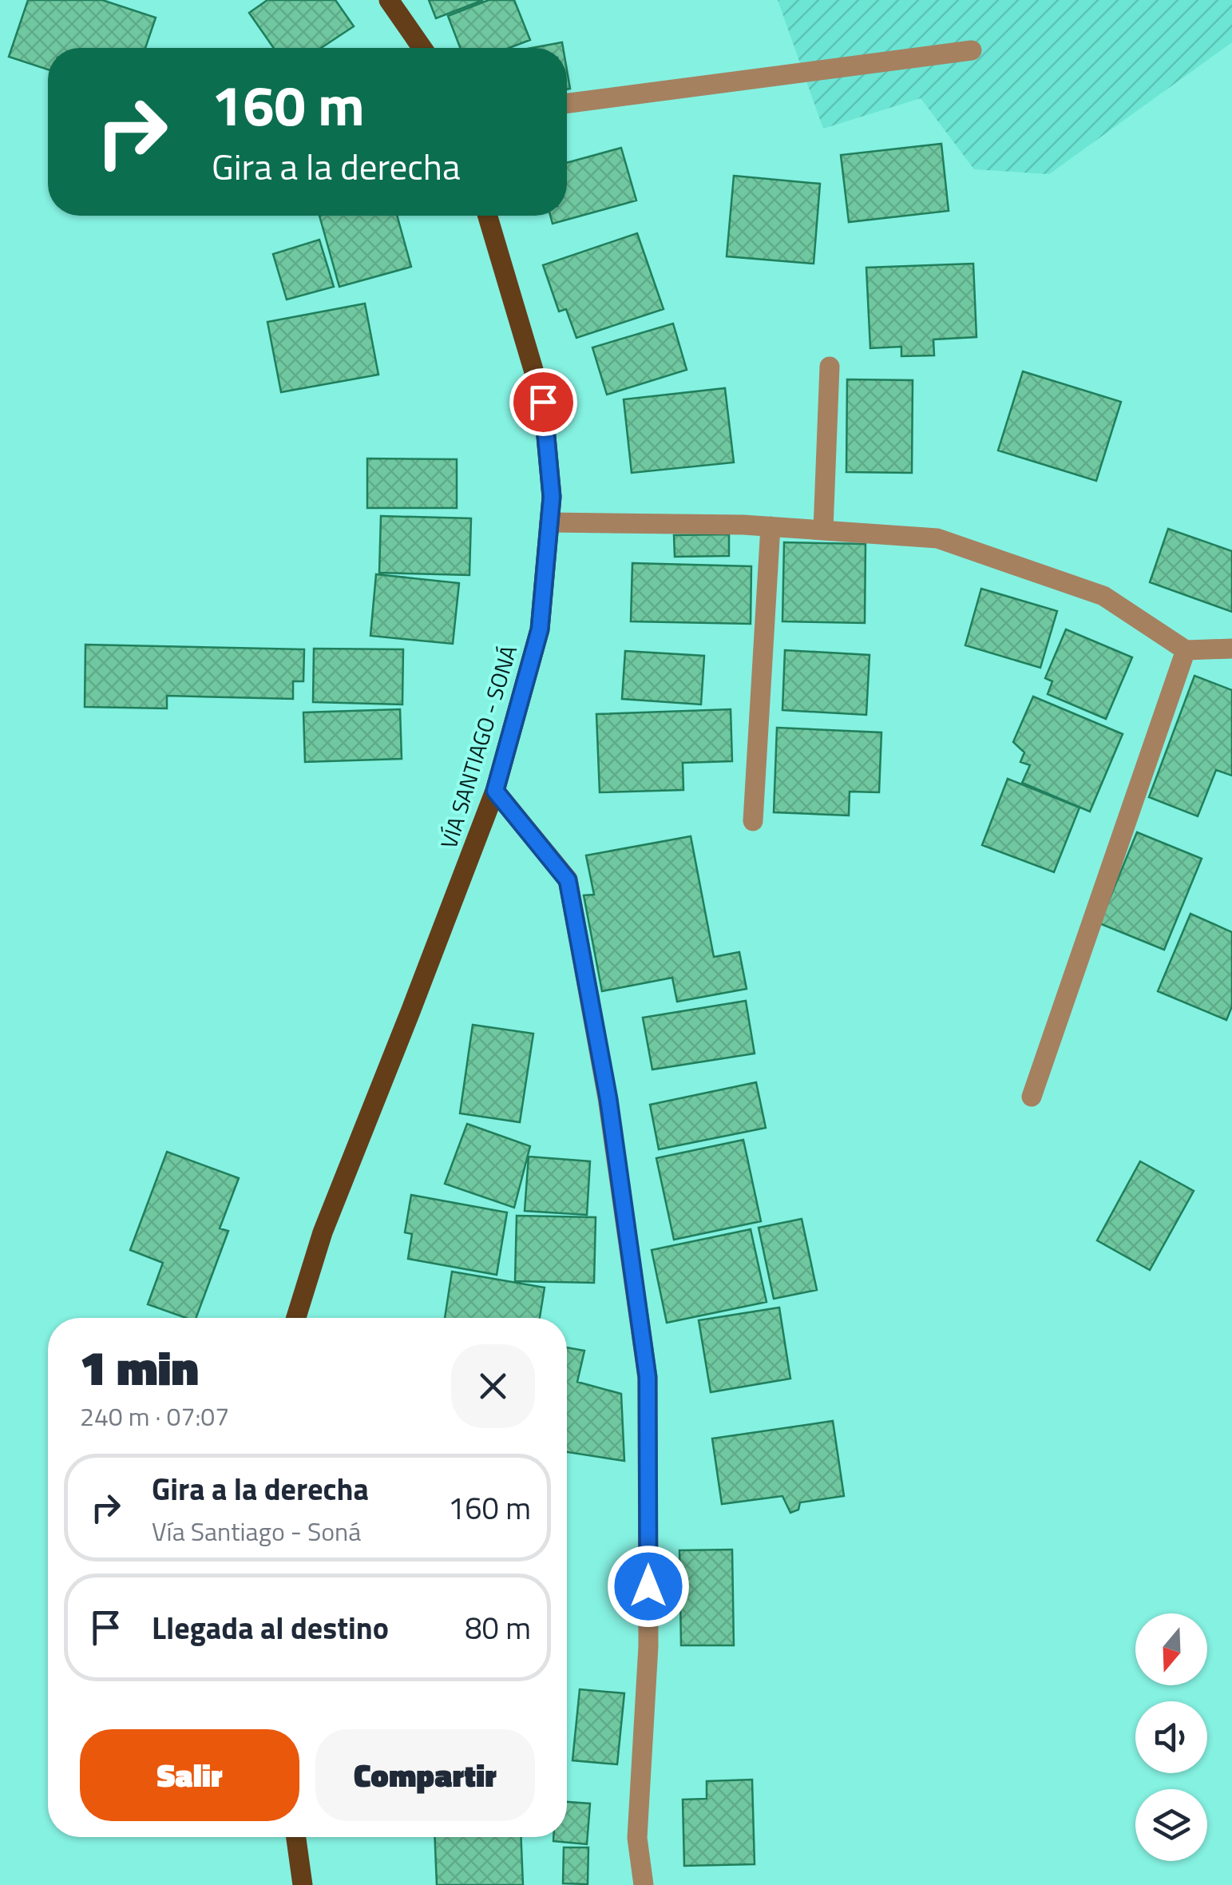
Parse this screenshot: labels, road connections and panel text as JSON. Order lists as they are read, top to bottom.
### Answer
{
  "streets": {
    "main road": ["VÍA SANTIAGO - SONÁ"]
  },
  "north": "bottom",
  "page": {
    "turn": ["160 m", "Gira a la derecha"],
    "heading": ["1 min", "240 m · 07:07"],
    "list": [
      {
        "name": "Gira a la derecha",
        "note": "Vía Santiago - Soná",
        "value": "160 m"
      },
      {
        "name": "Llegada al destino",
        "value": "80 m"
      }
    ],
    "buttons": ["Salir", "Compartir"]
  }
}
